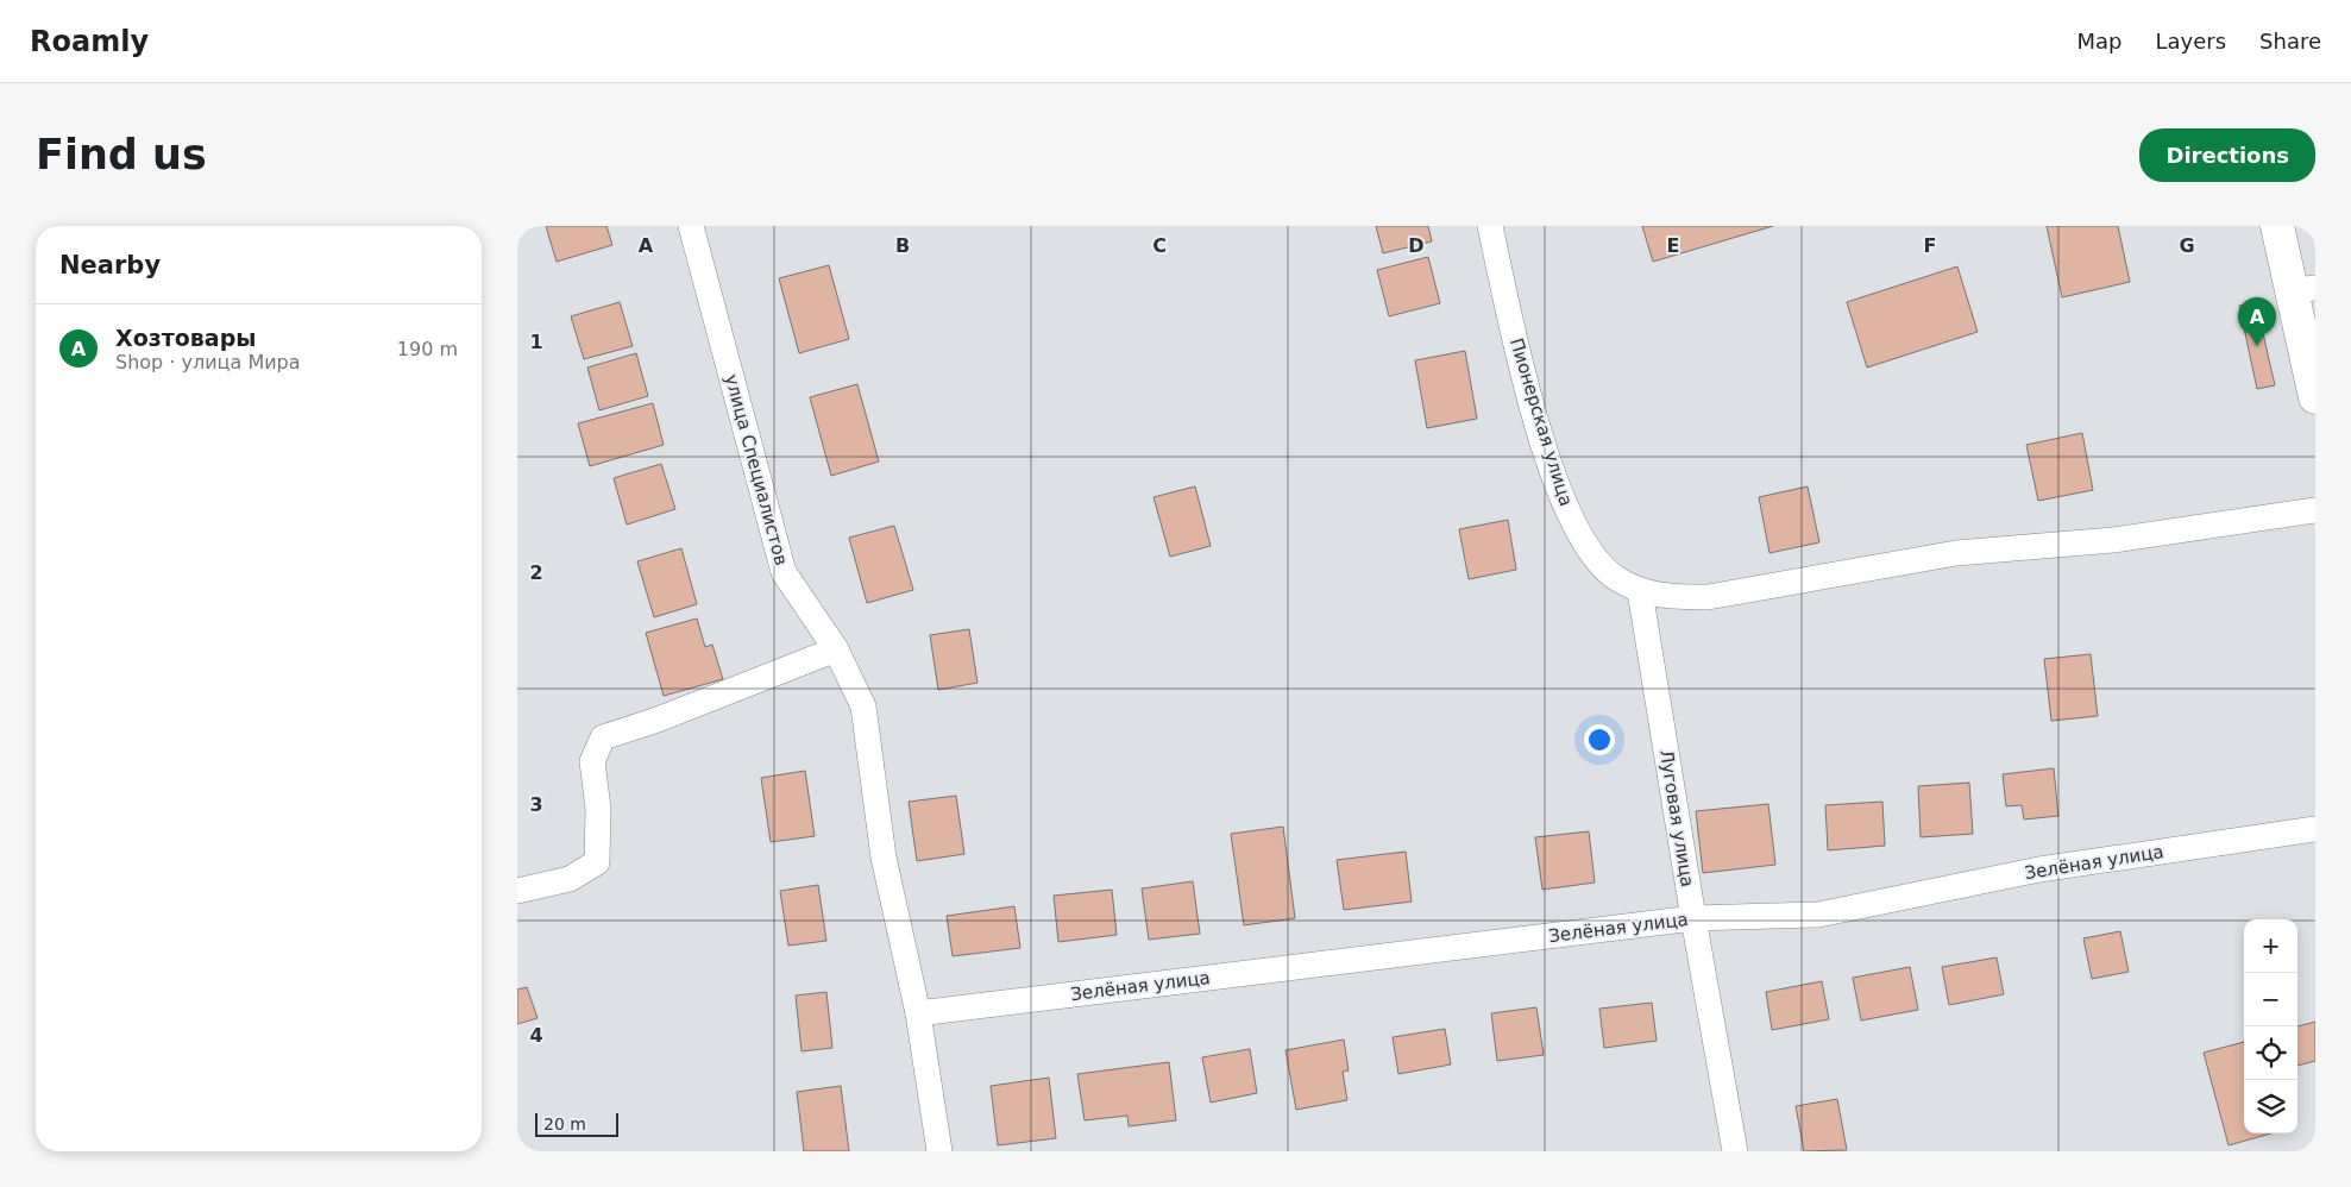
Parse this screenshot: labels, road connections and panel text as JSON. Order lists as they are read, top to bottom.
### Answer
{
  "streets": {
    "street": [
      "Пионерская улица",
      "улица Специалистов",
      "Луговая улица",
      "Зелёная улица"
    ]
  },
  "crossings": [
    ["Пионерская улица", "Луговая улица"],
    ["улица Специалистов", "Зелёная улица"],
    ["Луговая улица", "Зелёная улица"]
  ],
  "scale_bar": "20 m",
  "page": {
    "header": "Roamly",
    "nav": ["Map", "Layers", "Share"],
    "buttons": "Directions",
    "title": "Find us",
    "heading": "Nearby",
    "pins": "A",
    "list": [
      {
        "mark": "A",
        "name": "Хозтовары",
        "note": "Shop · улица Мира",
        "value": "190 m"
      }
    ],
    "map_buttons": ["+", "−"],
    "scale": "20 m"
  },
  "grid": {
    "columns": [
      "A",
      "B",
      "C",
      "D",
      "E",
      "F",
      "G"
    ],
    "rows": [
      "1",
      "2",
      "3",
      "4"
    ]
  }
}
